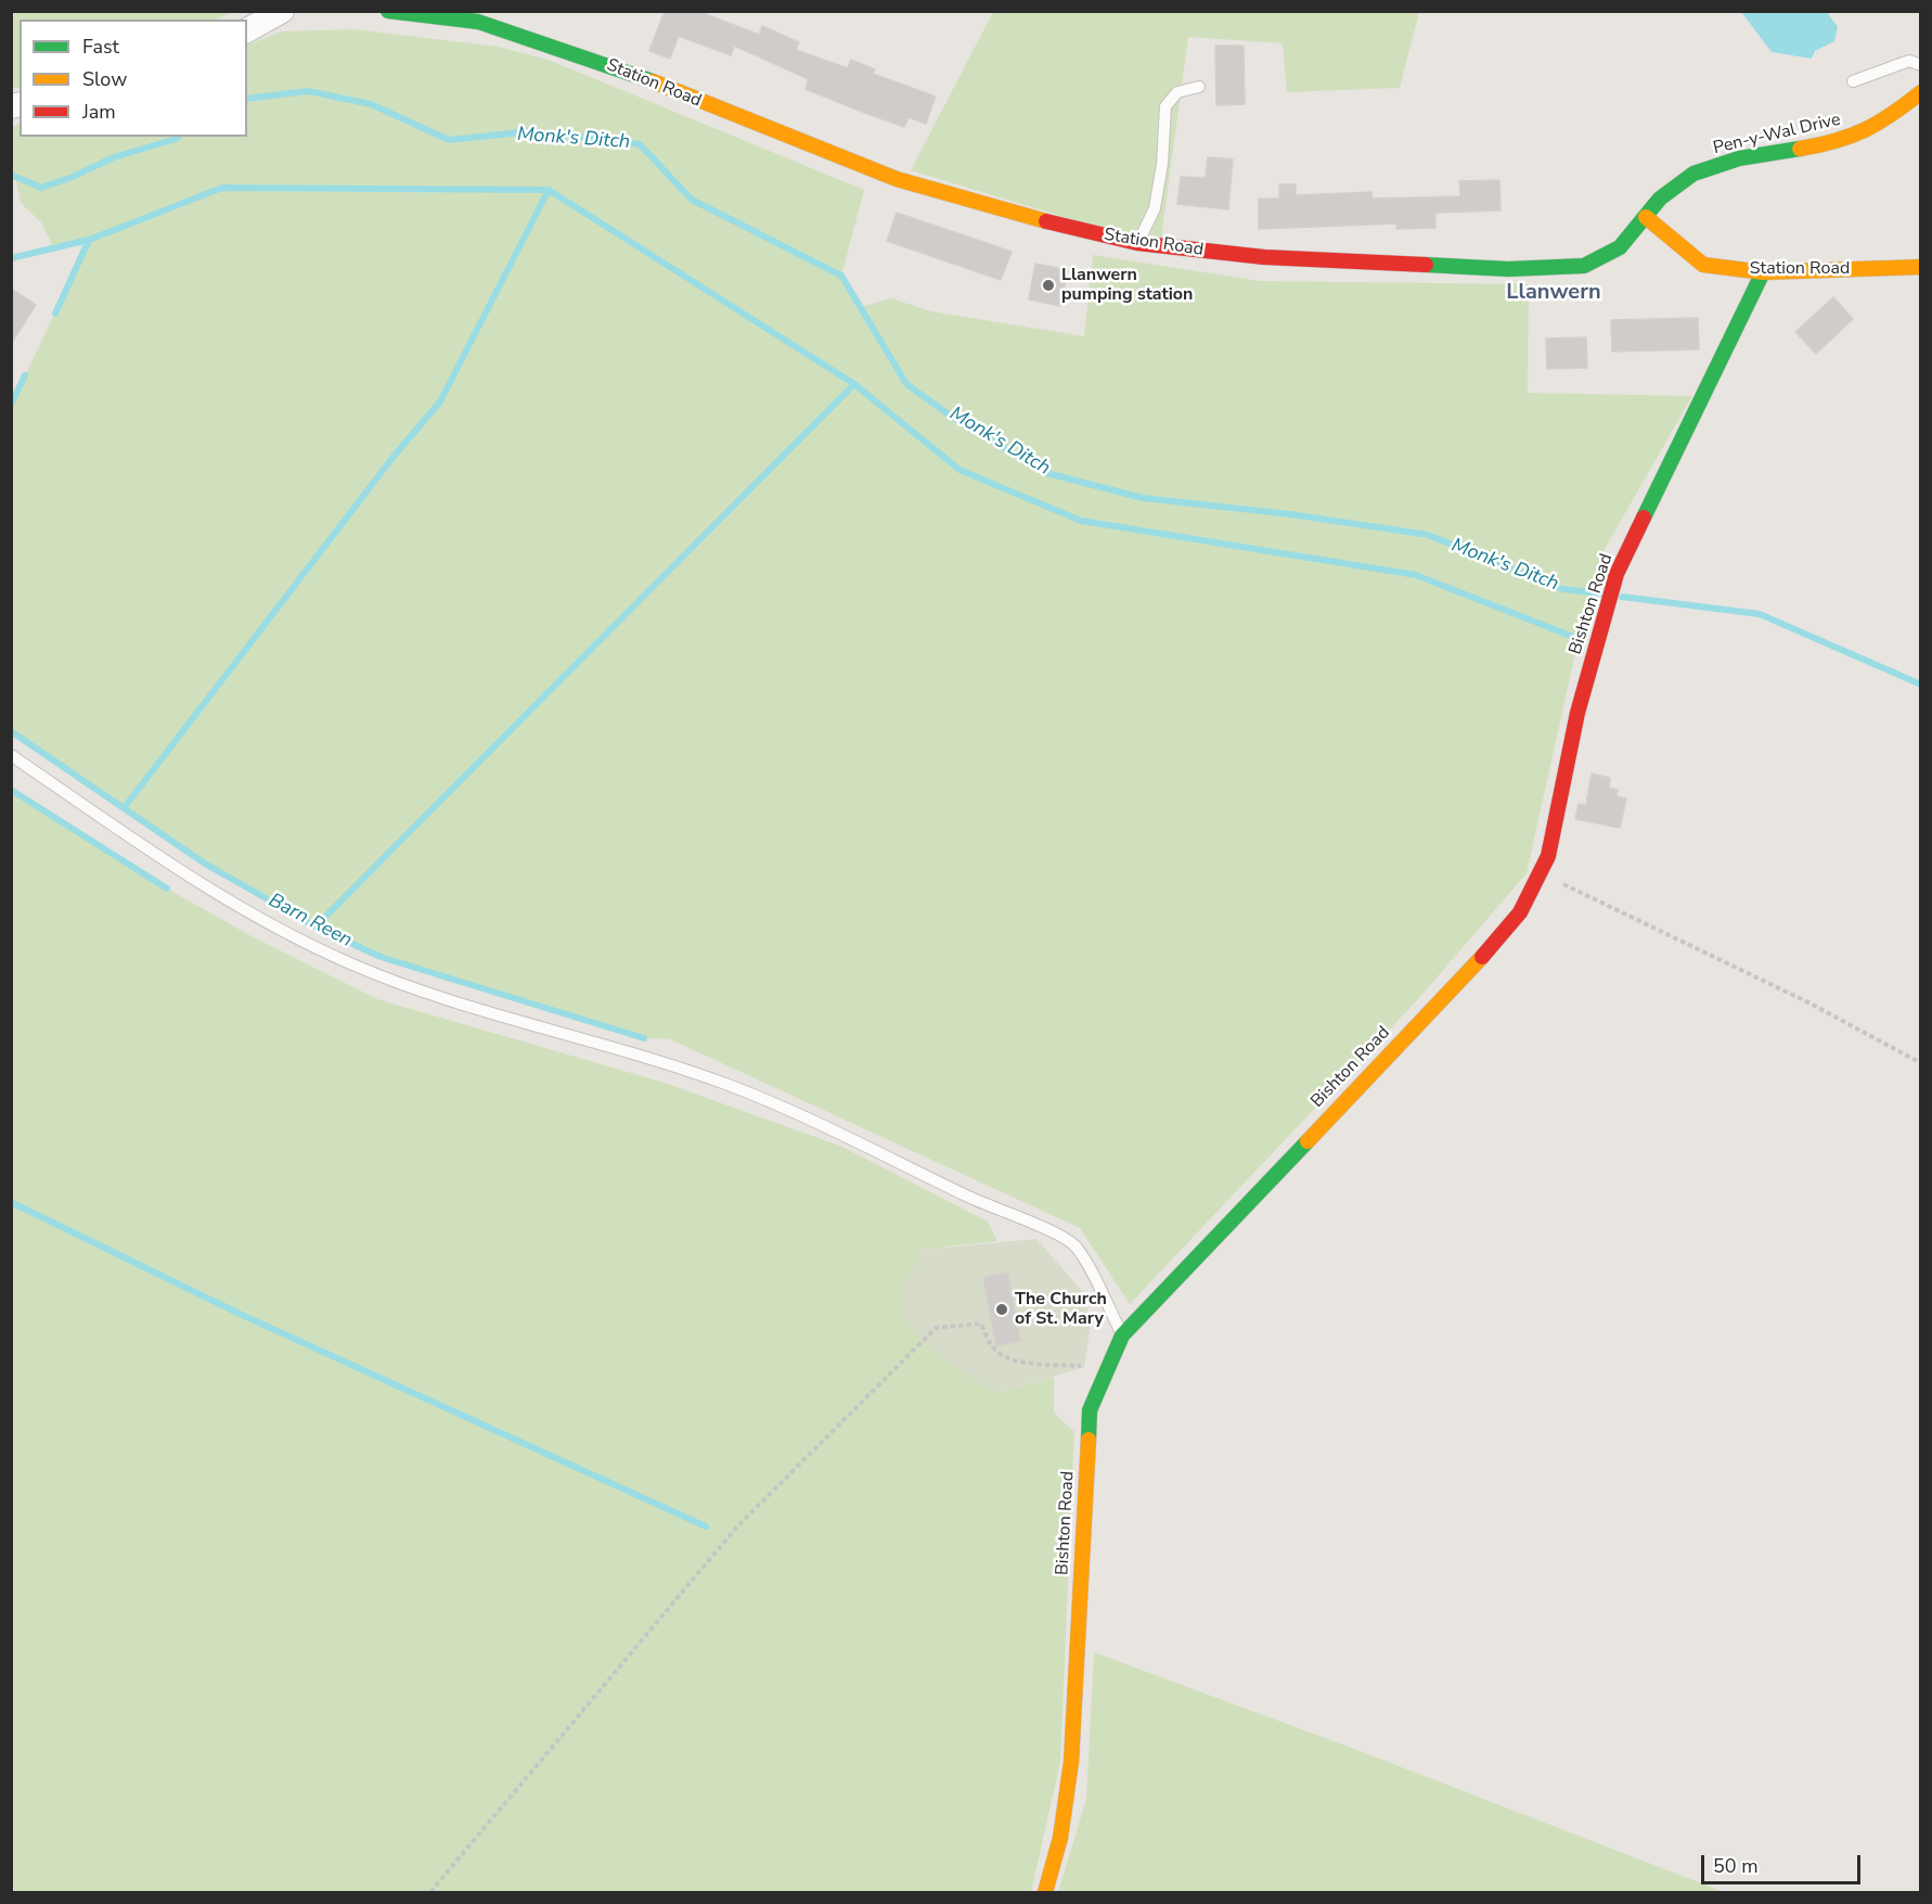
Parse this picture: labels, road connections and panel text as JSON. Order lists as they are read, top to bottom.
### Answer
{
  "streets": {
    "street": ["Station Road", "Pen-y-Wal Drive", "Bishton Road"]
  },
  "crossings": [
    ["Station Road", "Pen-y-Wal Drive"],
    ["Station Road", "Bishton Road"]
  ],
  "districts": ["Llanwern"],
  "water": ["Monk's Ditch", "Barn Reen"],
  "places": ["Llanwern pumping station", "The Church of St. Mary"],
  "legend": ["Fast", "Slow", "Jam"],
  "scale_bar": "50 m"
}
